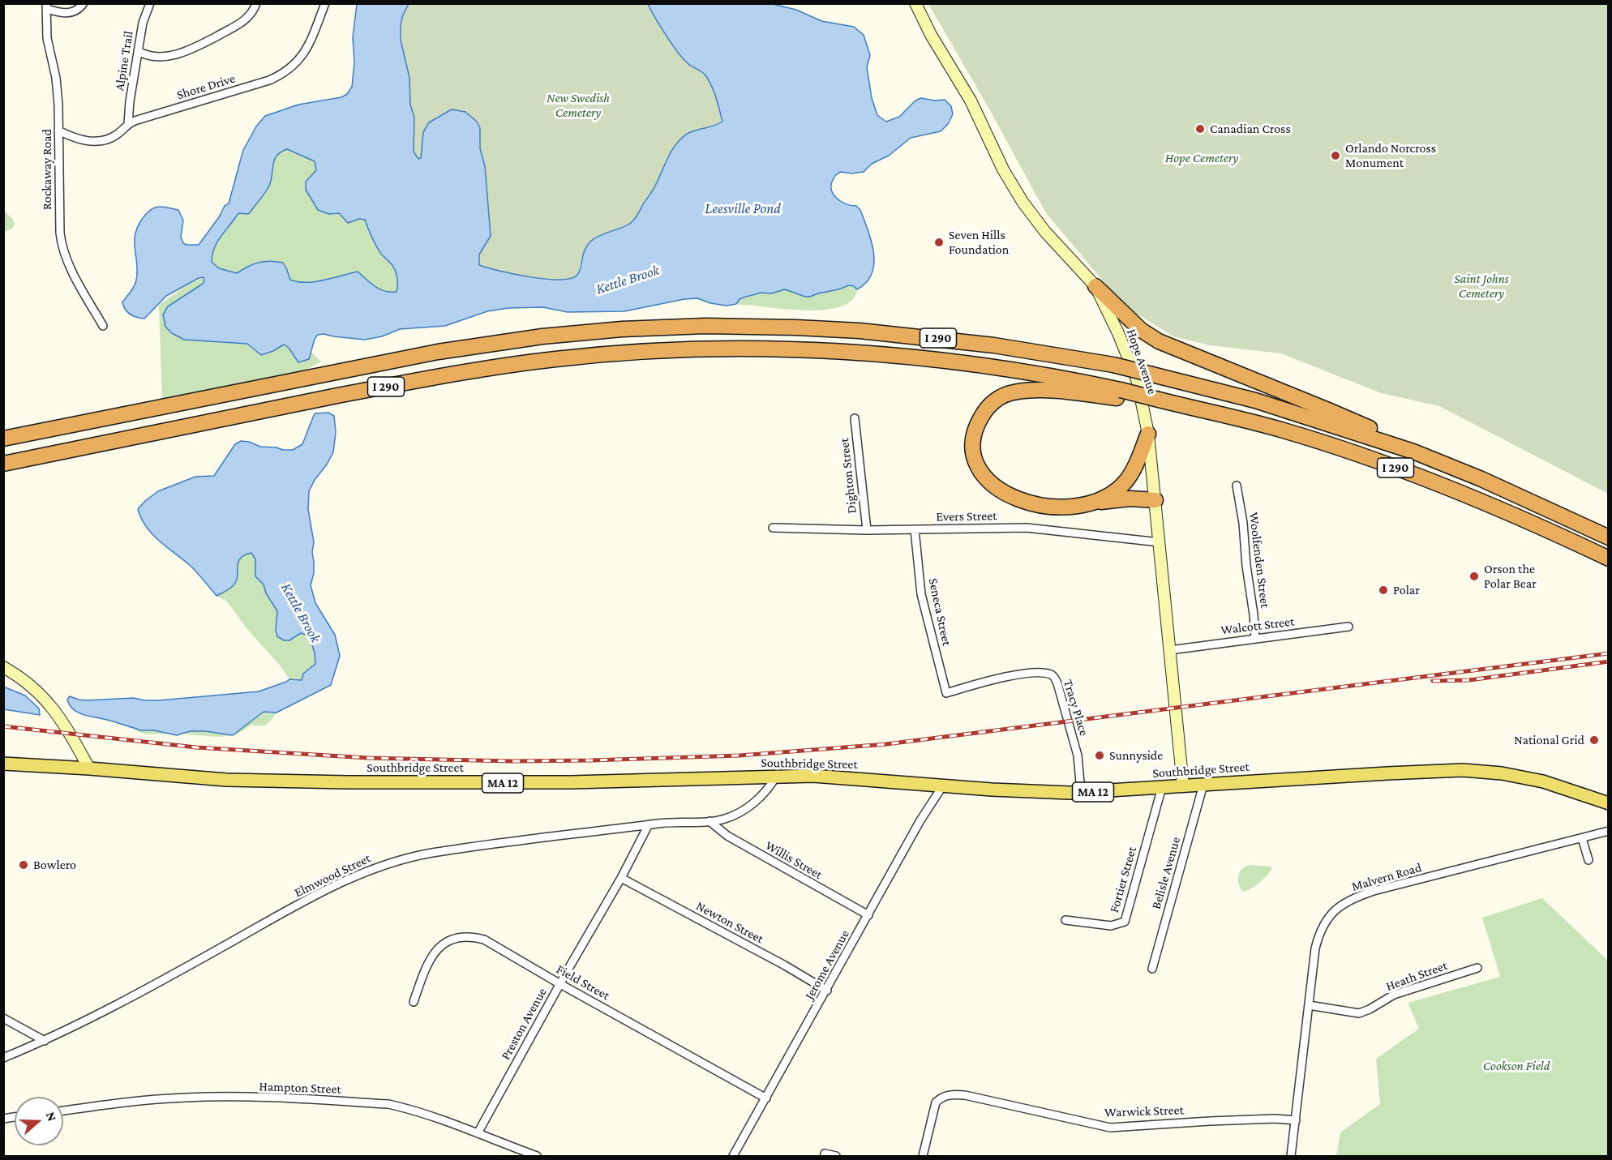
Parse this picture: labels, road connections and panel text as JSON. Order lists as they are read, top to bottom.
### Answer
{
  "streets": {
    "highway": ["I 290"],
    "main road": ["Hope Avenue", "Southbridge Street", "MA 12"],
    "street": [
      "Alpine Trail",
      "Shore Drive",
      "Rockaway Road",
      "Dighton Street",
      "Evers Street",
      "Woolfenden Street",
      "Seneca Street",
      "Walcott Street",
      "Tracy Place",
      "Willis Street",
      "Belisle Avenue",
      "Elmwood Street",
      "Malvern Road",
      "Fortier Street",
      "Newton Street",
      "Jerome Avenue",
      "Heath Street",
      "Field Street",
      "Preston Avenue",
      "Hampton Street",
      "Warwick Street"
    ]
  },
  "crossings": [
    ["Alpine Trail", "Shore Drive"],
    ["Shore Drive", "Rockaway Road"],
    ["Hope Avenue", "Evers Street"],
    ["Hope Avenue", "Walcott Street"],
    ["Hope Avenue", "Southbridge Street"],
    ["Dighton Street", "Evers Street"],
    ["Evers Street", "Seneca Street"],
    ["Woolfenden Street", "Walcott Street"],
    ["Seneca Street", "Tracy Place"],
    ["Tracy Place", "Southbridge Street"],
    ["Southbridge Street", "Belisle Avenue"],
    ["Southbridge Street", "Elmwood Street"],
    ["Southbridge Street", "Fortier Street"],
    ["Southbridge Street", "Jerome Avenue"],
    ["Willis Street", "Elmwood Street"],
    ["Willis Street", "Jerome Avenue"],
    ["Elmwood Street", "Preston Avenue"],
    ["Malvern Road", "Heath Street"],
    ["Malvern Road", "Warwick Street"],
    ["Newton Street", "Jerome Avenue"],
    ["Newton Street", "Preston Avenue"],
    ["Jerome Avenue", "Field Street"],
    ["Field Street", "Preston Avenue"],
    ["Preston Avenue", "Hampton Street"]
  ],
  "water": ["Leesville Pond", "Kettle Brook"],
  "parks": [
    "New Swedish Cemetery",
    "Hope Cemetery",
    "Saint Johns Cemetery",
    "Cookson Field"
  ],
  "places": [
    "Canadian Cross",
    "Orlando Norcross Monument",
    "Seven Hills Foundation",
    "Orson the Polar Bear",
    "Polar",
    "National Grid",
    "Sunnyside",
    "Bowlero"
  ],
  "north": "right"
}
